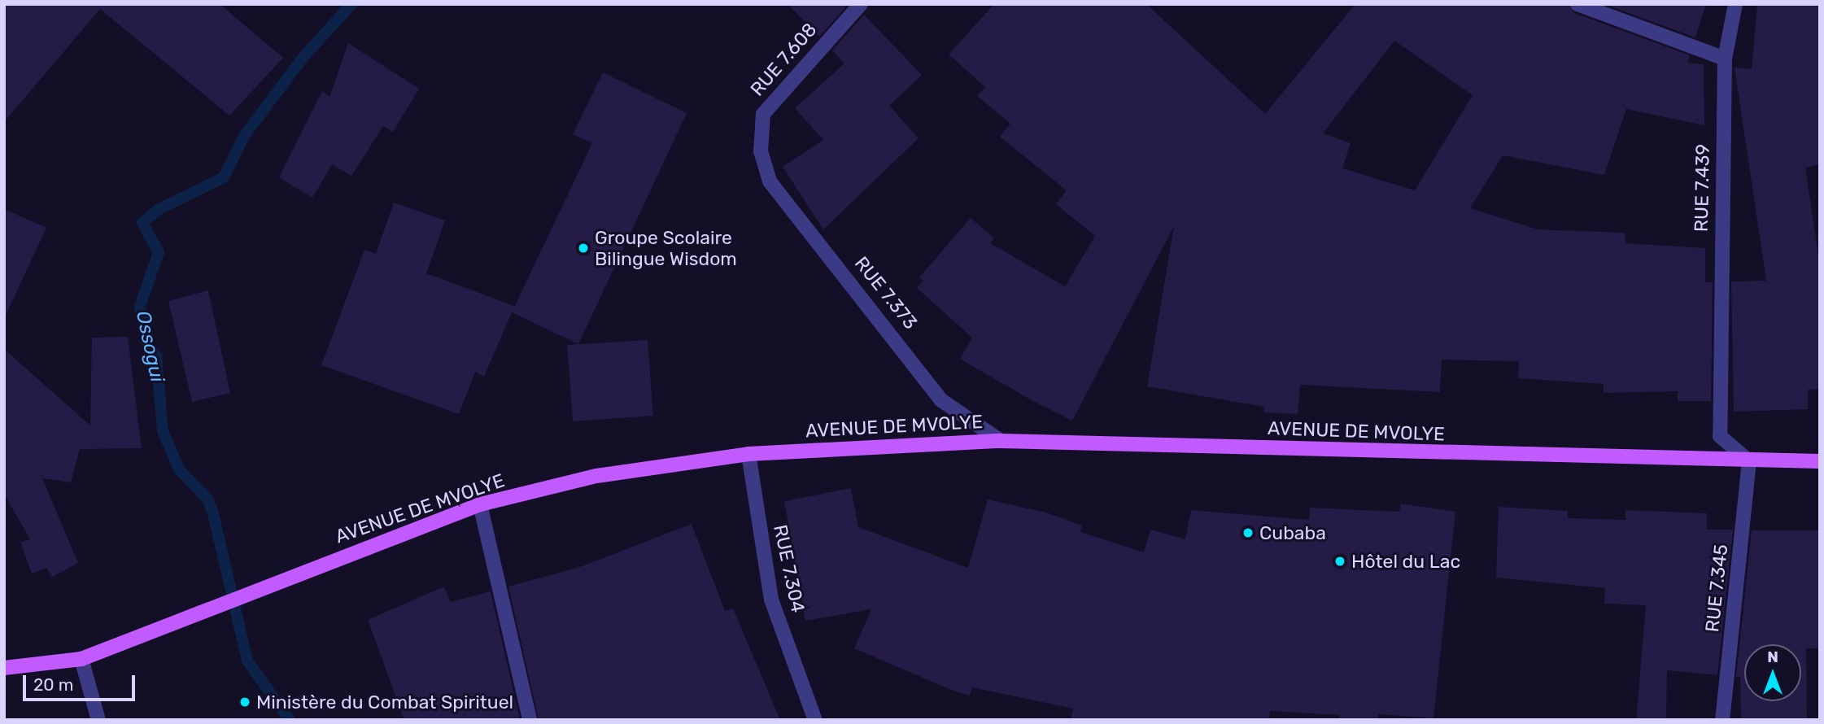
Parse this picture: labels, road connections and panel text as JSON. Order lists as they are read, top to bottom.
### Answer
{
  "streets": {
    "main road": ["AVENUE DE MVOLYE"],
    "street": [
      "RUE 7.608",
      "RUE 7.439",
      "RUE 7.373",
      "RUE 7.304",
      "RUE 7.345"
    ]
  },
  "crossings": [
    ["RUE 7.608", "RUE 7.373"],
    ["RUE 7.439", "AVENUE DE MVOLYE"],
    ["RUE 7.439", "RUE 7.345"],
    ["RUE 7.373", "AVENUE DE MVOLYE"],
    ["AVENUE DE MVOLYE", "RUE 7.304"],
    ["AVENUE DE MVOLYE", "RUE 7.345"]
  ],
  "water": ["Ossogui"],
  "places": [
    "Groupe Scolaire Bilingue Wisdom",
    "Cubaba",
    "Hôtel du Lac",
    "Ministère du Combat Spirituel"
  ],
  "scale_bar": "20 m",
  "north": "top"
}
